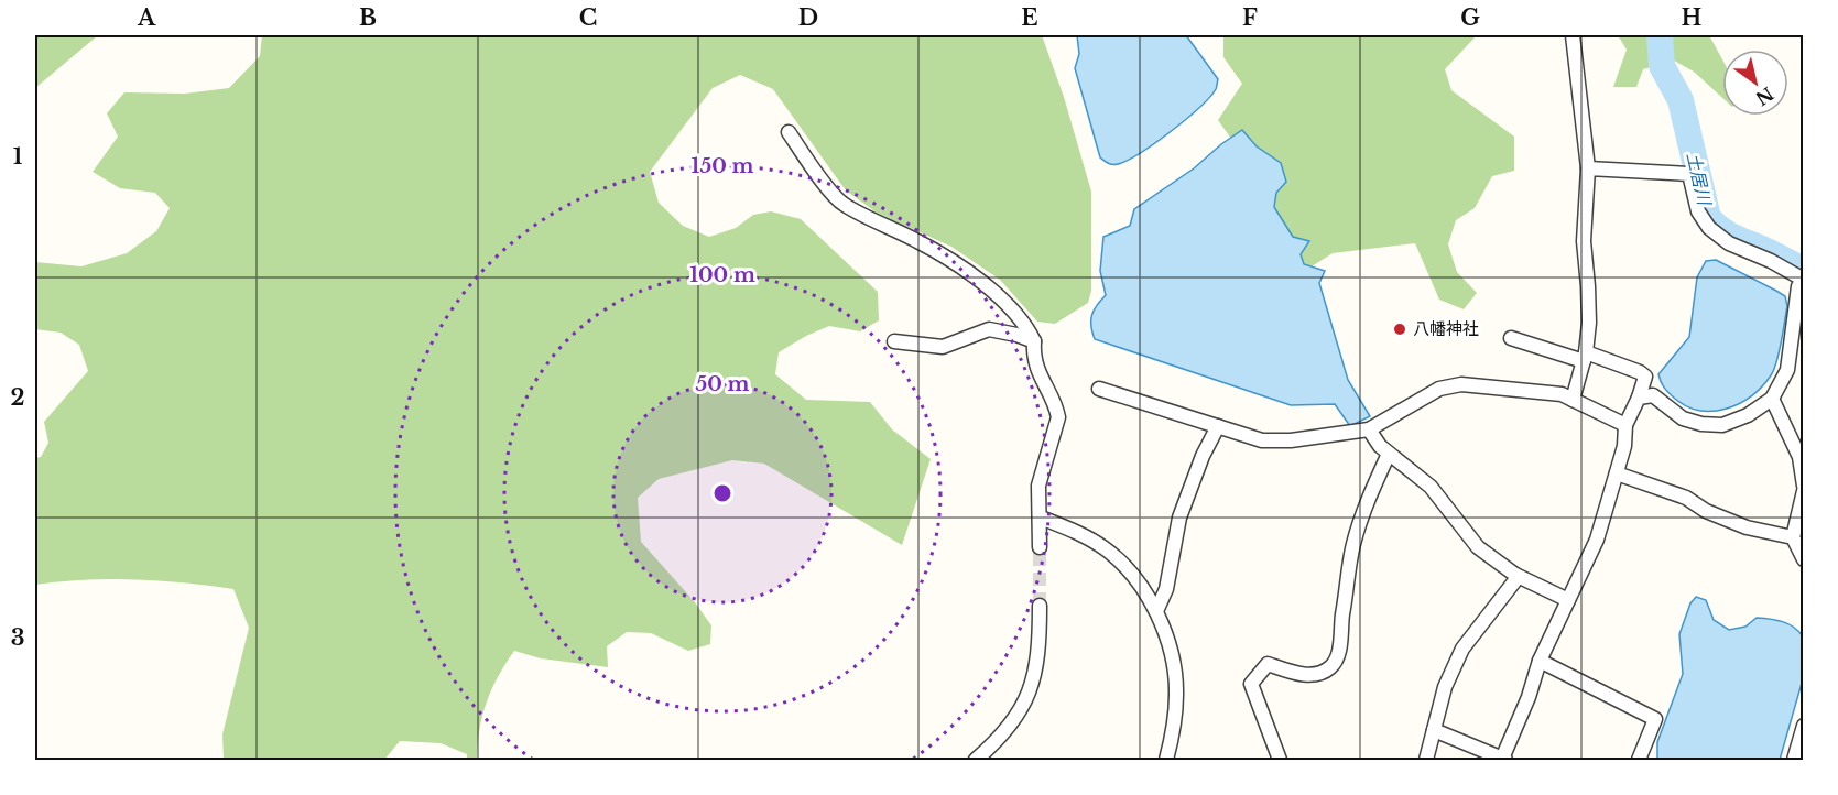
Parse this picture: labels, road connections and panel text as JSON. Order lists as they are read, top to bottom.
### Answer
{
  "water": ["土居川"],
  "places": ["八幡神社"],
  "north": "bottom right",
  "grid": {
    "columns": [
      "A",
      "B",
      "C",
      "D",
      "E",
      "F",
      "G",
      "H"
    ],
    "rows": ["1", "2", "3"]
  },
  "rings": ["150 m", "100 m", "50 m"]
}
